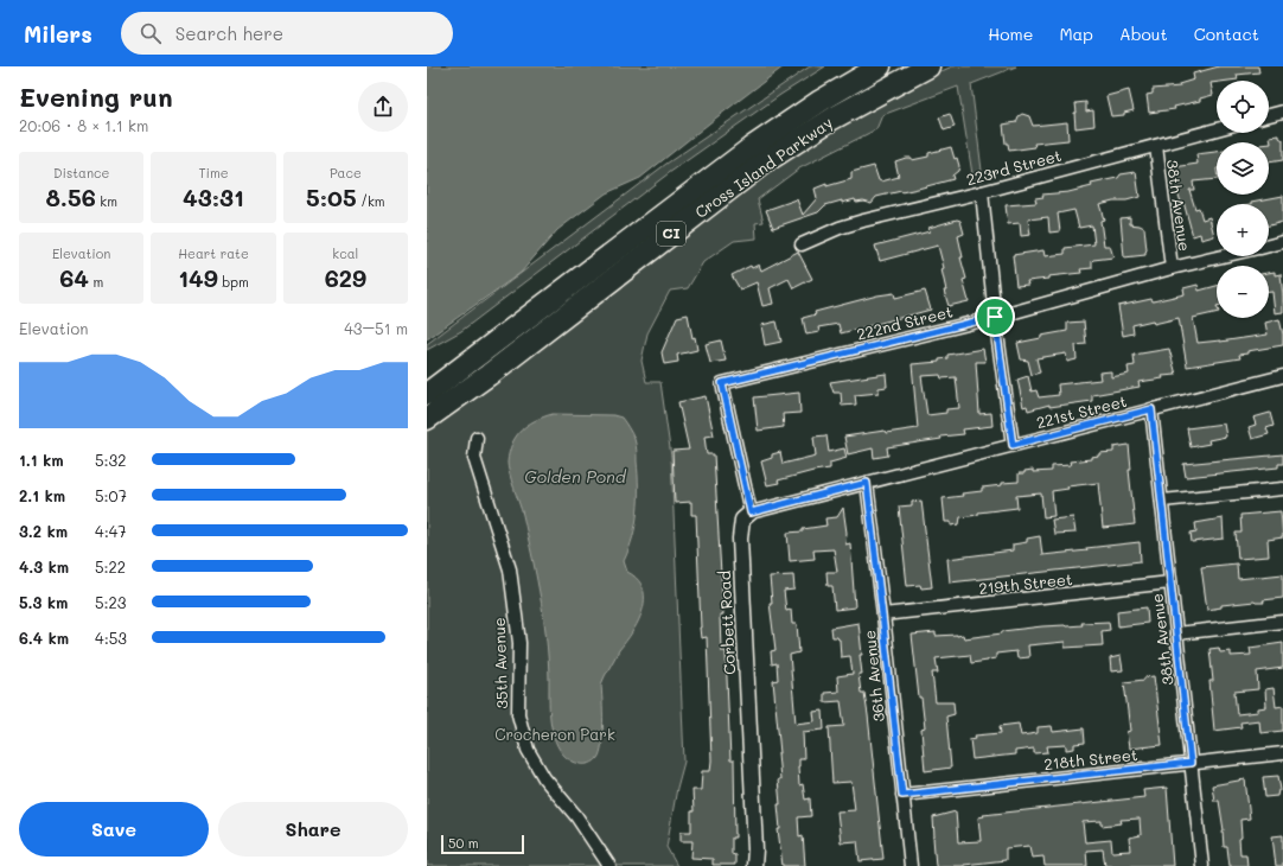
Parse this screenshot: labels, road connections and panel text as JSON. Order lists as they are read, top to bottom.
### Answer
{
  "streets": {
    "highway": ["Cross Island Parkway", "CI"],
    "street": [
      "223rd Street",
      "38th Avenue",
      "222nd Street",
      "221st Street",
      "219th Street",
      "Corbett Road",
      "35th Avenue",
      "36th Avenue",
      "218th Street"
    ]
  },
  "crossings": [
    ["223rd Street", "38th Avenue"],
    ["38th Avenue", "222nd Street"],
    ["38th Avenue", "221st Street"],
    ["38th Avenue", "219th Street"],
    ["38th Avenue", "218th Street"],
    ["222nd Street", "221st Street"],
    ["222nd Street", "Corbett Road"],
    ["221st Street", "Corbett Road"],
    ["221st Street", "36th Avenue"],
    ["219th Street", "36th Avenue"],
    ["36th Avenue", "218th Street"]
  ],
  "water": ["Golden Pond"],
  "parks": ["Crocheron Park"],
  "scale_bar": "50 m",
  "page": {
    "header": "Milers",
    "search": "Search here",
    "nav": [
      "Home",
      "Map",
      "About",
      "Contact"
    ],
    "heading": ["Evening run", "20:06 · 8 × 1.1 km"],
    "map_buttons": ["+", "−"],
    "stats": [
      ["Distance", "8.56 km"],
      ["Time", "43:31"],
      ["Pace", "5:05 /km"],
      ["Elevation", "64 m"],
      ["Heart rate", "149 bpm"],
      ["kcal", "629"]
    ],
    "chart": ["Elevation", "43–51 m"],
    "list": [
      {
        "name": "1.1 km",
        "note": "5:32"
      },
      {
        "name": "2.1 km",
        "note": "5:07"
      },
      {
        "name": "3.2 km",
        "note": "4:47"
      },
      {
        "name": "4.3 km",
        "note": "5:22"
      },
      {
        "name": "5.3 km",
        "note": "5:23"
      },
      {
        "name": "6.4 km",
        "note": "4:53"
      }
    ],
    "buttons": ["Save", "Share"],
    "scale": "50 m"
  }
}
